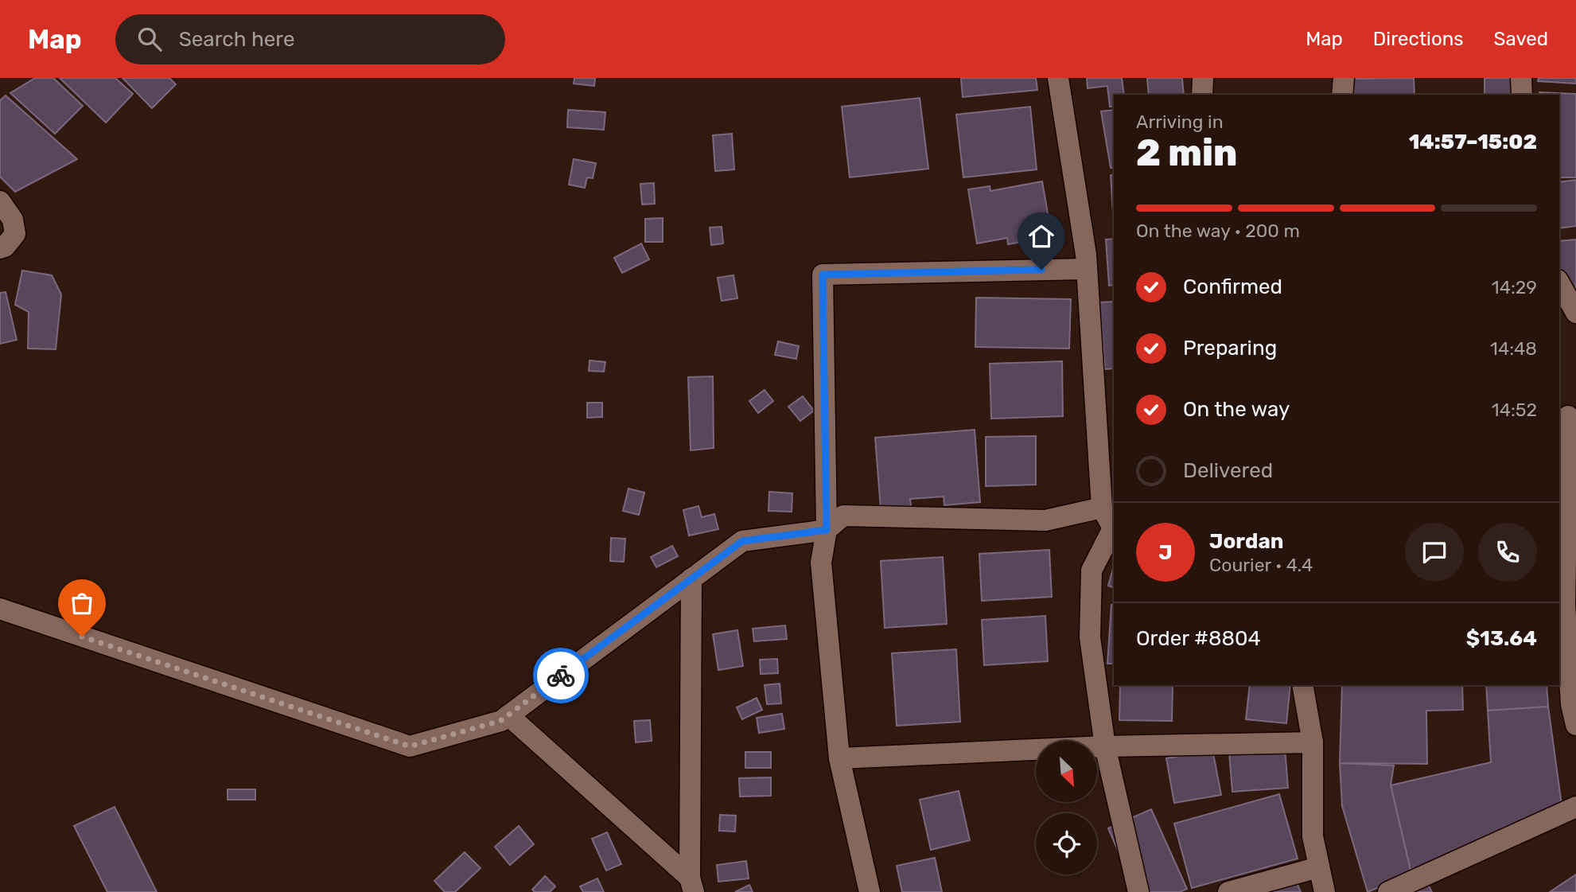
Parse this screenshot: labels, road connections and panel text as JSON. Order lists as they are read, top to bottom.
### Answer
{
  "north": "bottom right",
  "page": {
    "header": "Map",
    "search": "Search here",
    "nav": ["Map", "Directions", "Saved"],
    "heading": ["2 min", "Arriving in", "14:57–15:02"],
    "panel": [
      "Jordan",
      "Courier · 4.4",
      "Order #8804",
      "$13.64"
    ],
    "bar": "On the way · 200 m",
    "list": [
      ["Confirmed", "14:29"],
      ["Preparing", "14:48"],
      ["On the way", "14:52"],
      "Delivered"
    ],
    "round": "J"
  }
}
